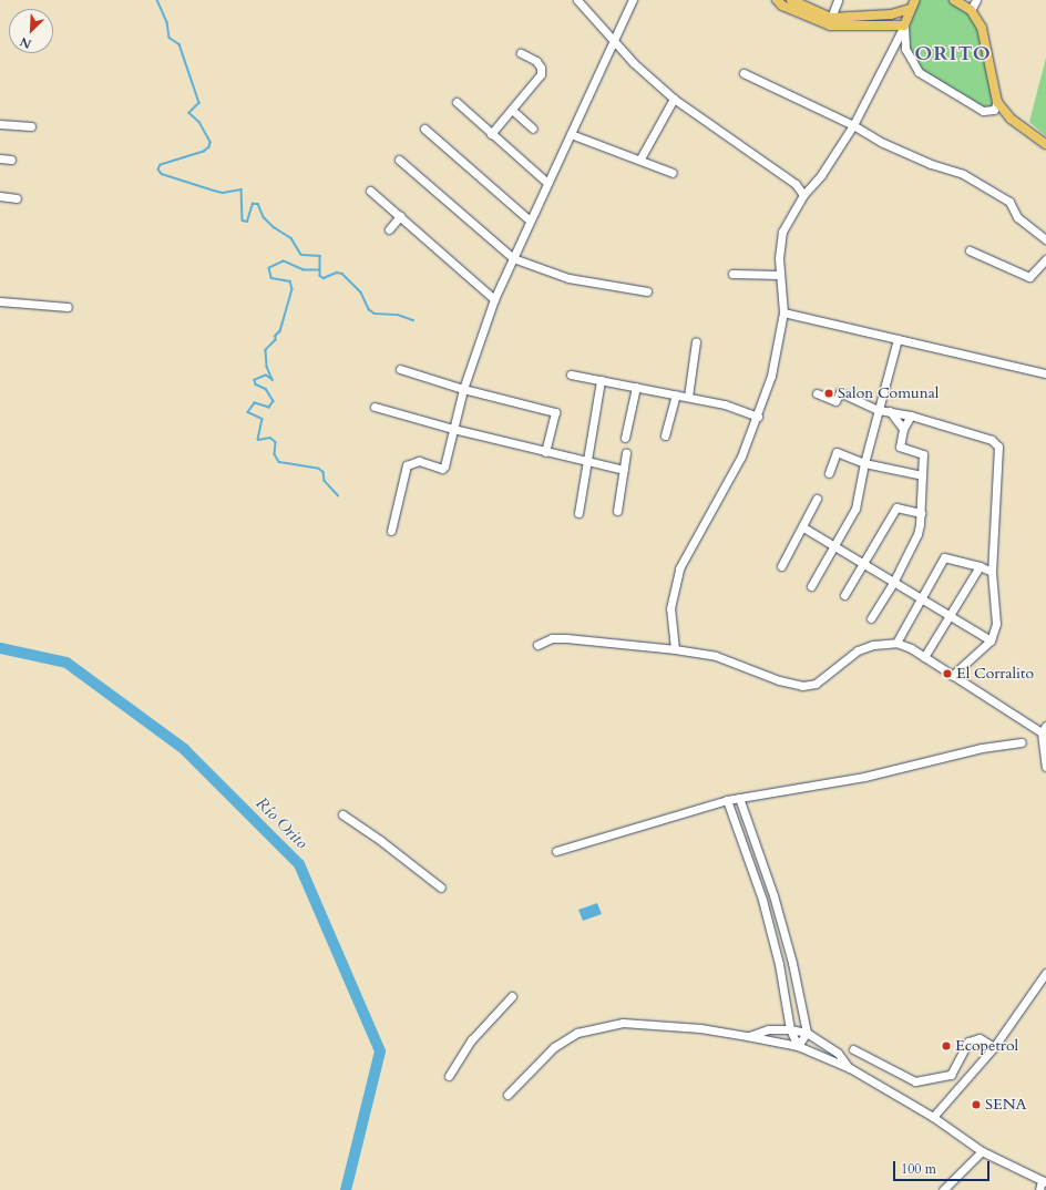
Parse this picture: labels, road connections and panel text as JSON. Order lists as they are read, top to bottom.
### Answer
{
  "districts": ["ORITO"],
  "water": ["Río Orito"],
  "places": [
    "Salon Comunal",
    "El Corralito",
    "Ecopetrol",
    "SENA"
  ],
  "scale_bar": "100 m",
  "north": "bottom left"
}
